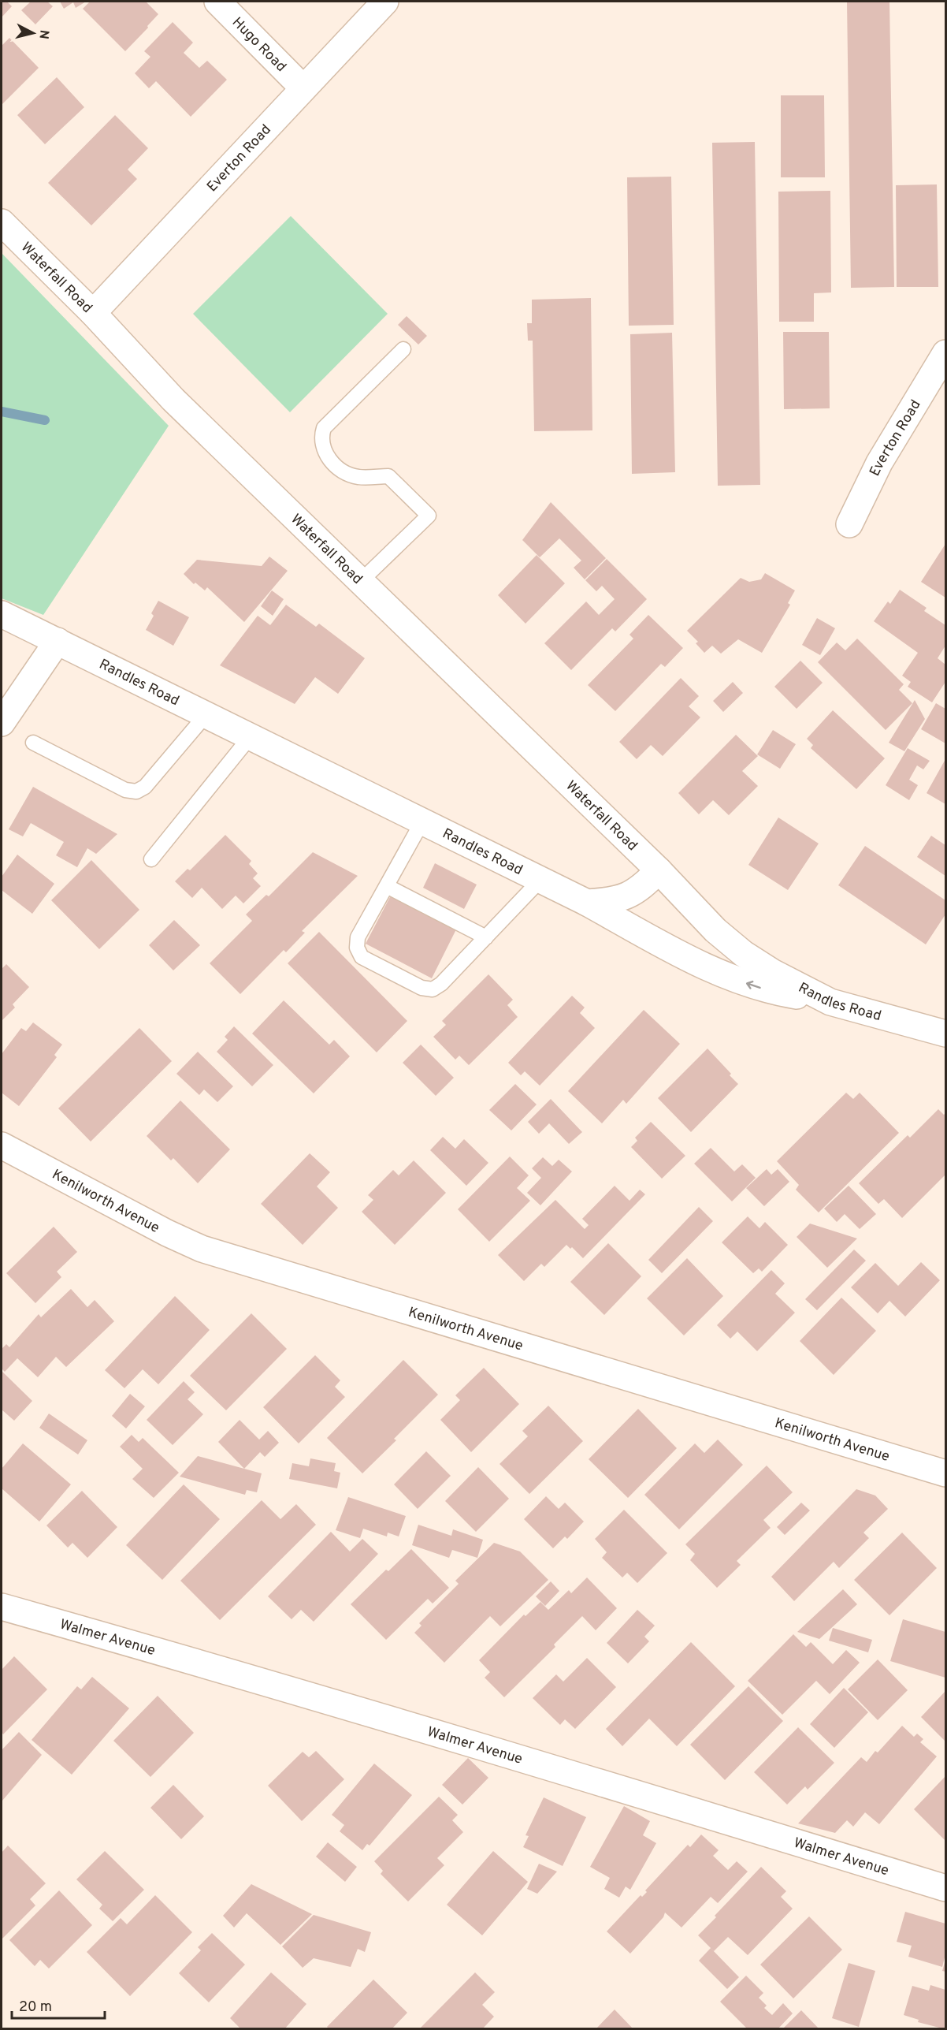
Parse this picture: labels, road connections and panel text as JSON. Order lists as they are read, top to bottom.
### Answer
{
  "streets": {
    "street": [
      "Hugo Road",
      "Everton Road",
      "Waterfall Road",
      "Randles Road",
      "Kenilworth Avenue",
      "Walmer Avenue"
    ]
  },
  "crossings": [
    ["Hugo Road", "Everton Road"],
    ["Everton Road", "Waterfall Road"],
    ["Waterfall Road", "Randles Road"]
  ],
  "scale_bar": "20 m",
  "north": "right"
}
